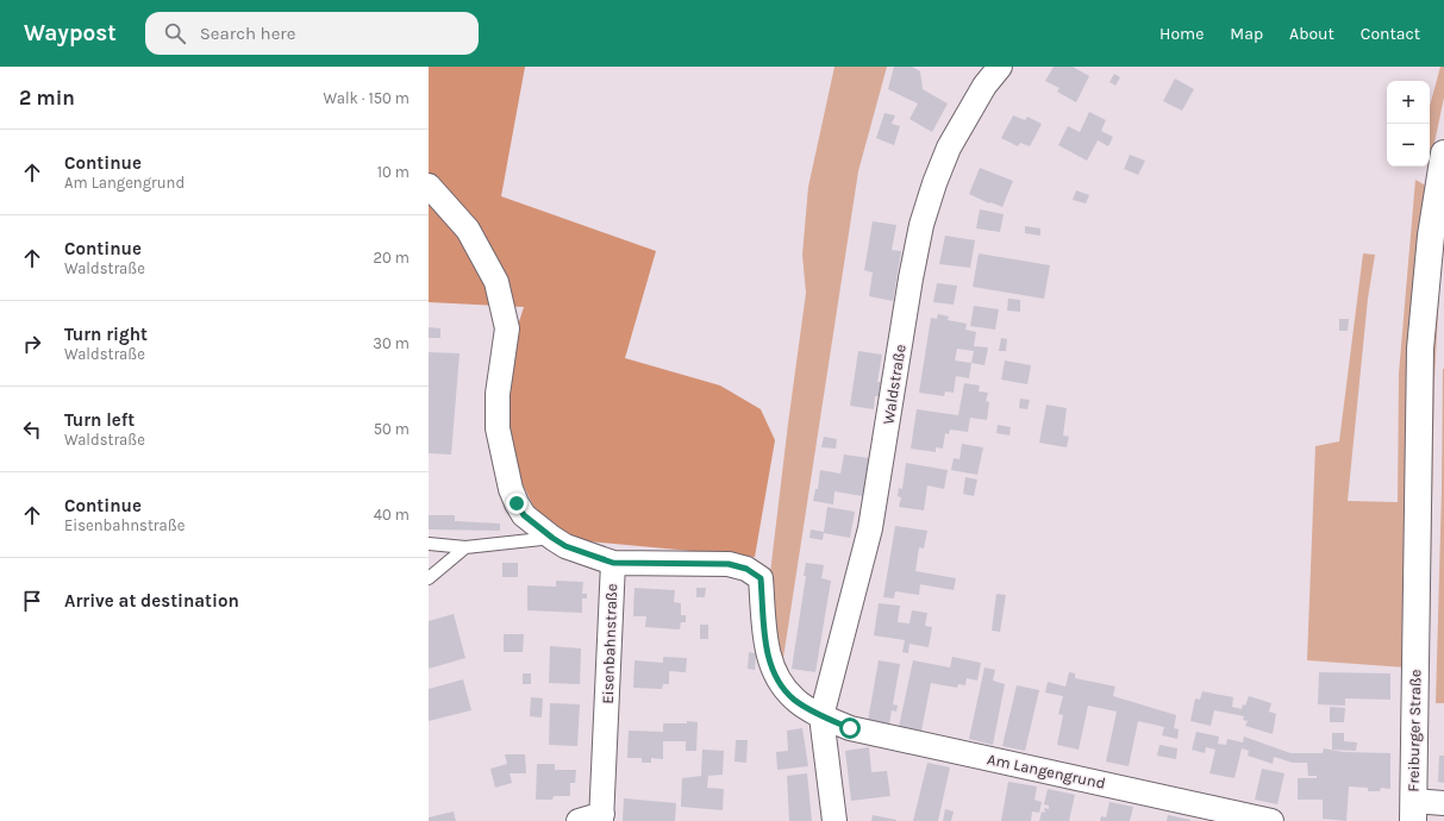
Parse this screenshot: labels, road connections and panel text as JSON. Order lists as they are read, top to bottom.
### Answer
{
  "streets": {
    "street": [
      "Waldstraße",
      "Eisenbahnstraße",
      "Freiburger Straße",
      "Am Langengrund"
    ]
  },
  "crossings": [
    ["Waldstraße", "Am Langengrund"]
  ],
  "page": {
    "header": "Waypost",
    "search": "Search here",
    "nav": [
      "Home",
      "Map",
      "About",
      "Contact"
    ],
    "heading": ["2 min", "Walk · 150 m"],
    "map_buttons": ["+", "−"],
    "list": [
      ["Continue", "Am Langengrund", "10 m"],
      ["Continue", "Waldstraße", "20 m"],
      ["Turn right", "Waldstraße", "30 m"],
      ["Turn left", "Waldstraße", "50 m"],
      ["Continue", "Eisenbahnstraße", "40 m"],
      "Arrive at destination"
    ]
  }
}
